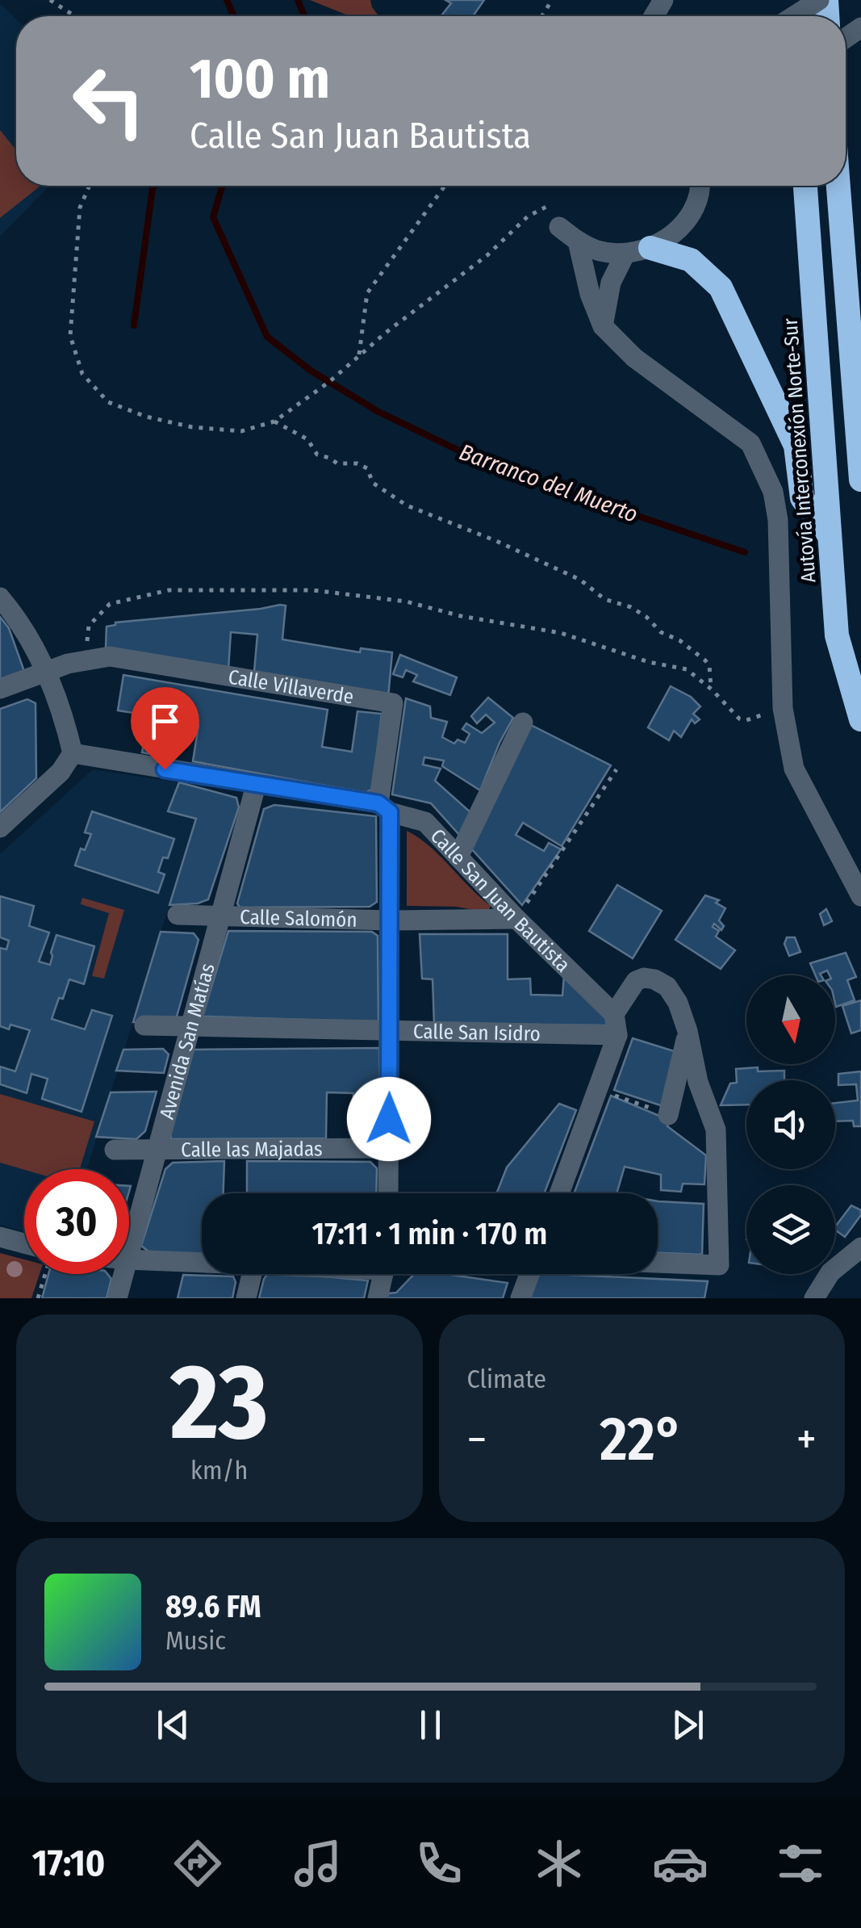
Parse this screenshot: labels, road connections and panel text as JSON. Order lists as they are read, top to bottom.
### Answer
{
  "streets": {
    "highway": ["Autovía Interconexión Norte-Sur"],
    "street": [
      "Calle Villaverde",
      "Calle San Juan Bautista",
      "Calle Salomón",
      "Calle San Isidro",
      "Avenida San Matías",
      "Calle las Majadas"
    ]
  },
  "crossings": [
    ["Calle Villaverde", "Calle San Juan Bautista"],
    ["Calle San Juan Bautista", "Calle Salomón"],
    ["Calle San Juan Bautista", "Calle San Isidro"],
    ["Calle San Juan Bautista", "Avenida San Matías"],
    ["Calle Salomón", "Avenida San Matías"],
    ["Calle San Isidro", "Avenida San Matías"],
    ["Avenida San Matías", "Calle las Majadas"]
  ],
  "water": ["Barranco del Muerto"],
  "north": "bottom",
  "page": {
    "turn": ["100 m", "Calle San Juan Bautista"],
    "limit": "30",
    "trip": "17:11 · 1 min · 170 m",
    "tile": [
      ["23", "km/h"],
      "Climate"
    ],
    "heat": ["−", "22°", "+"],
    "song": ["89.6 FM", "Music"],
    "tabs": "17:10"
  }
}
